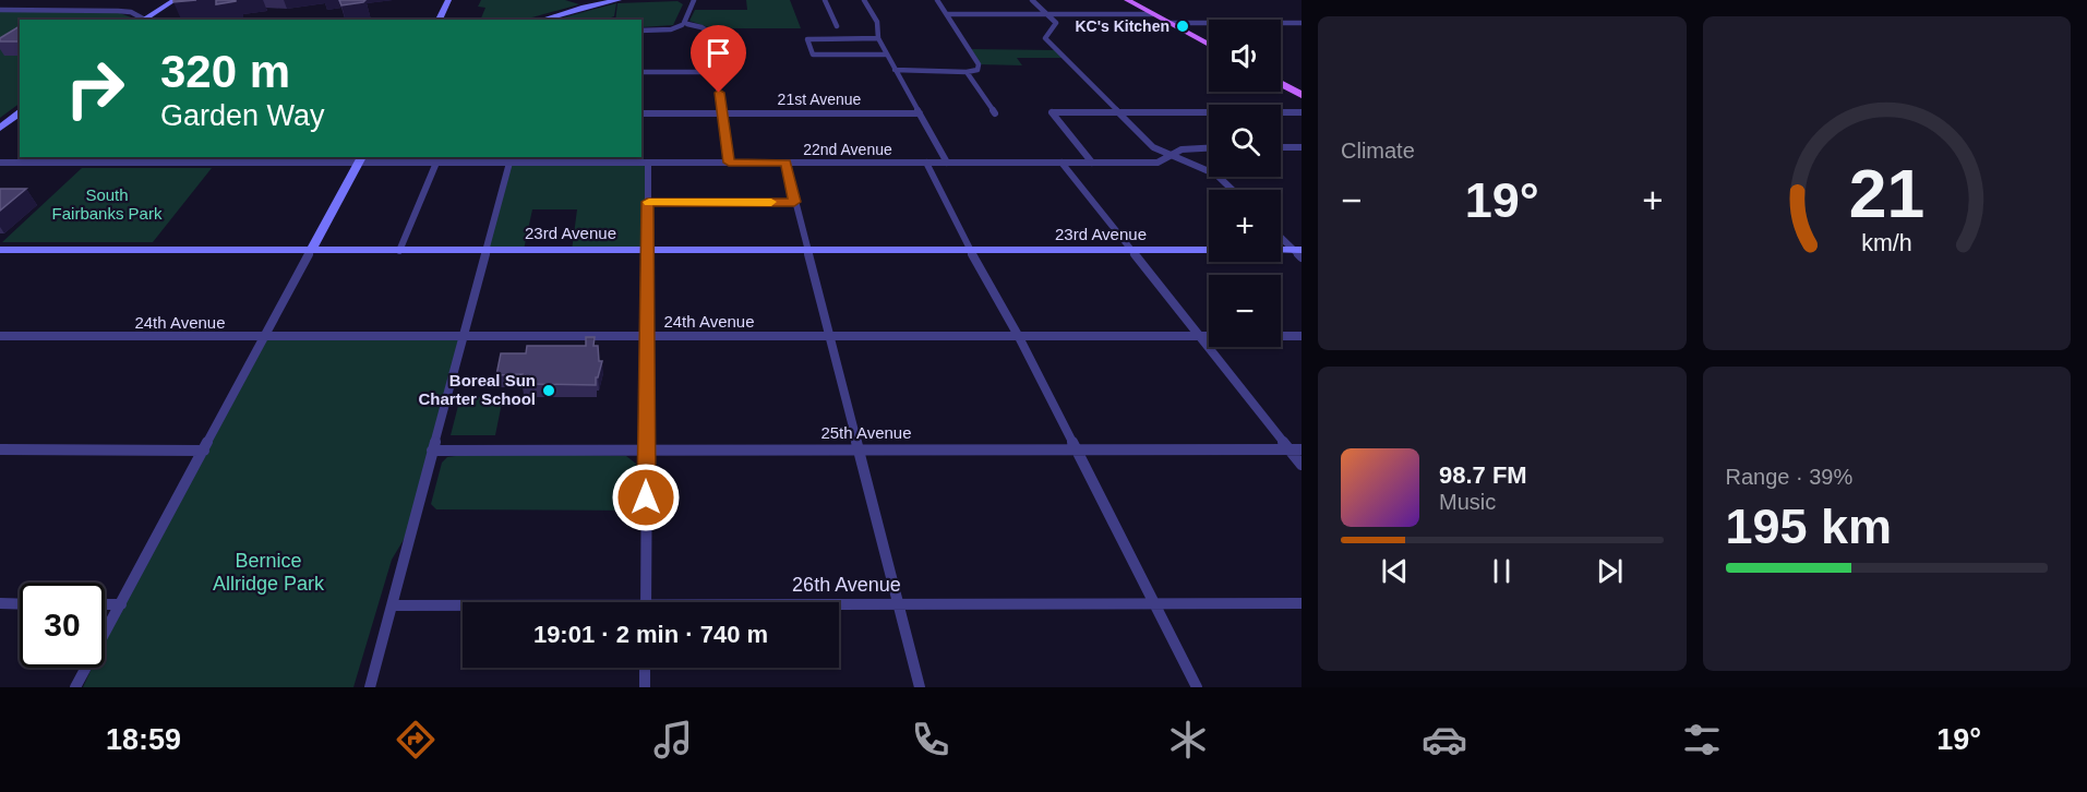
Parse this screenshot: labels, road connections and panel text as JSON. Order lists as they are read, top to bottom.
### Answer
{
  "streets": {
    "street": [
      "21st Avenue",
      "22nd Avenue",
      "23rd Avenue",
      "24th Avenue",
      "25th Avenue",
      "26th Avenue"
    ]
  },
  "parks": ["South Fairbanks Park", "Bernice Allridge Park"],
  "places": ["KC's Kitchen", "Boreal Sun Charter School"],
  "page": {
    "tile": [
      "Climate",
      ["Range · 39%", "195 km"]
    ],
    "map_buttons": ["+", "−"],
    "turn": ["320 m", "Garden Way"],
    "heat": ["−", "19°", "+"],
    "song": ["98.7 FM", "Music"],
    "limit": "30",
    "trip": "19:01 · 2 min · 740 m",
    "tabs": ["18:59", "19°"],
    "gauge": ["21", "km/h"]
  }
}
